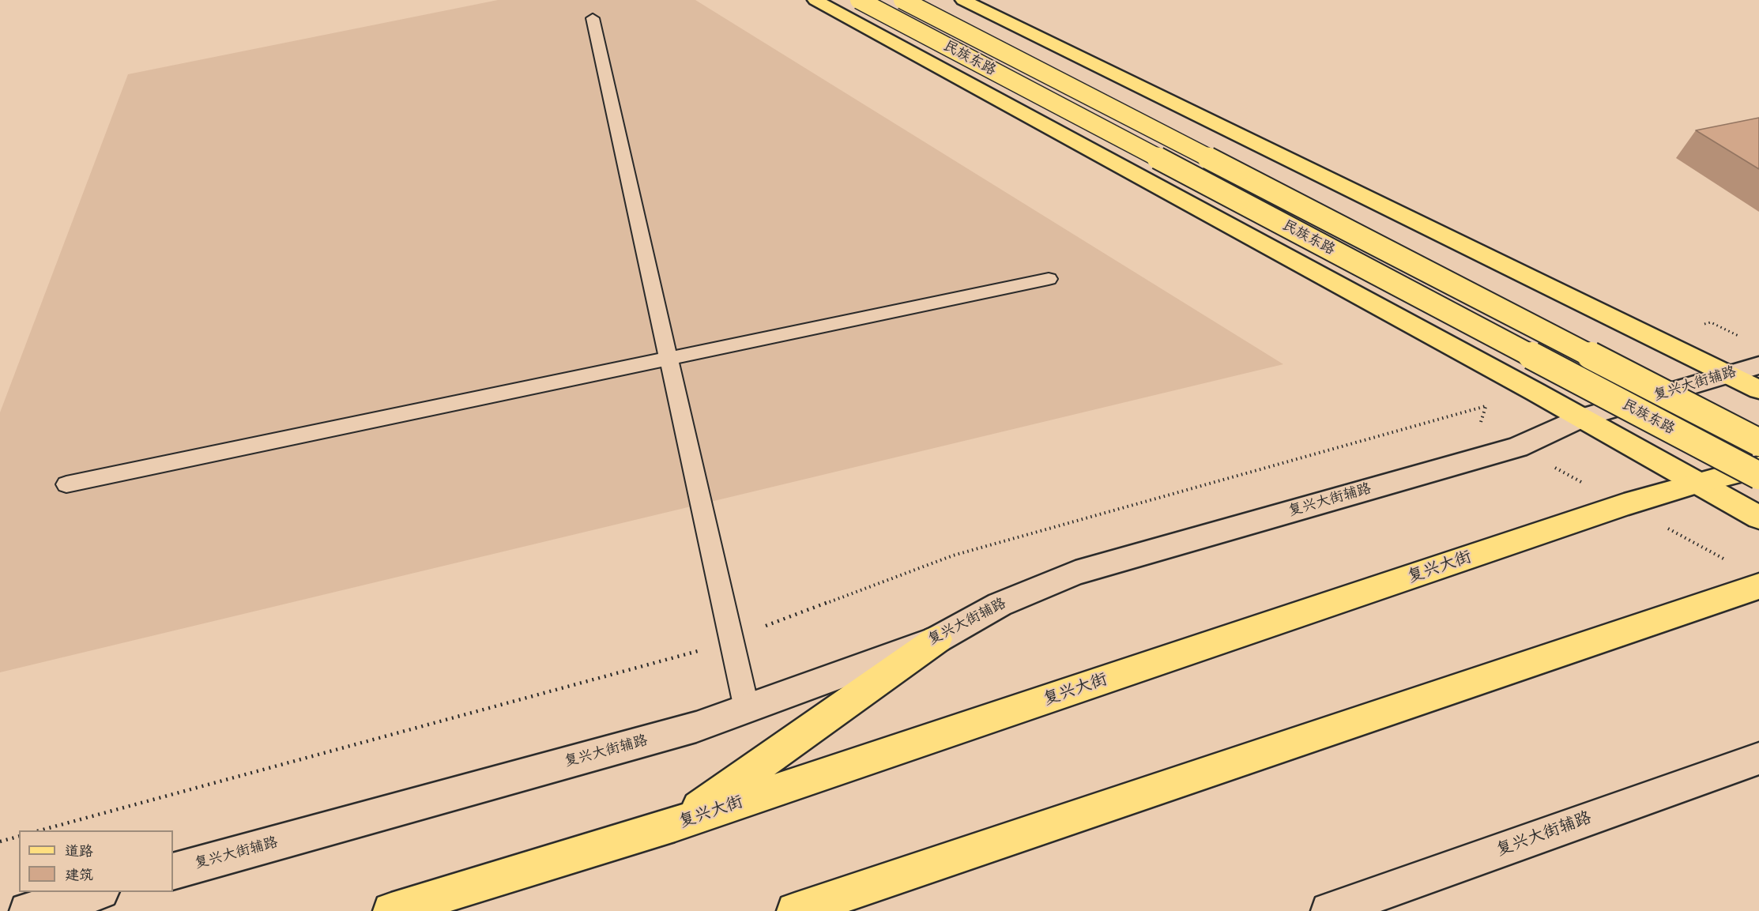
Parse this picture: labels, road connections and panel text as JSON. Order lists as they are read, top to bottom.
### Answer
{
  "streets": {
    "main road": ["民族东路", "复兴大街辅路", "复兴大街"]
  },
  "legend": ["道路", "建筑"]
}
